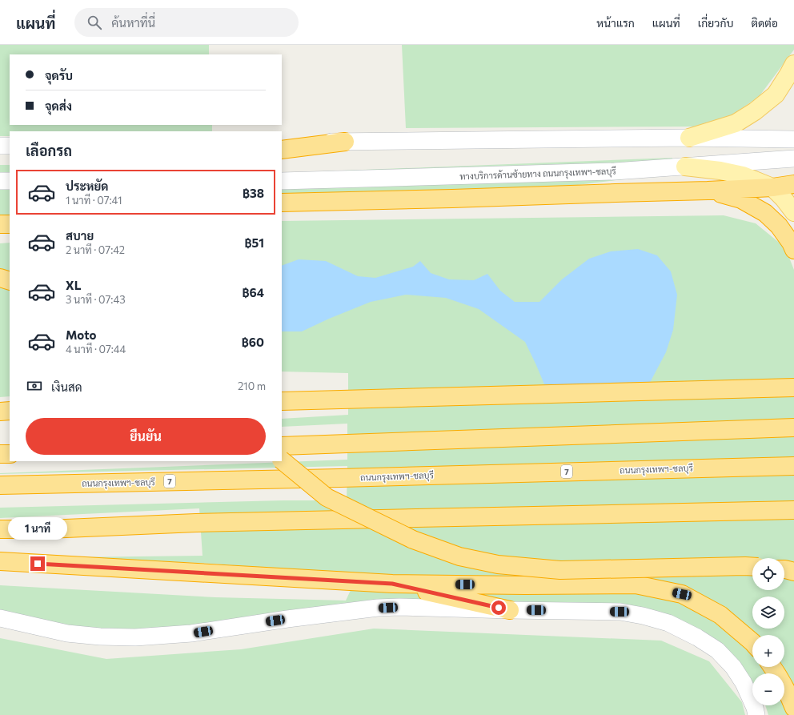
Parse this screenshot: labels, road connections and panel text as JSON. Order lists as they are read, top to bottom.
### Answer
{
  "streets": {
    "highway": ["ถนนกรุงเทพฯ-ชลบุรี", "7"],
    "main road": ["ทางบริการด้านซ้ายทาง ถนนกรุงเทพฯ-ชลบุรี"]
  },
  "page": {
    "header": "แผนที่",
    "search": "ค้นหาที่นี่",
    "nav": [
      "หน้าแรก",
      "แผนที่",
      "เกี่ยวกับ",
      "ติดต่อ"
    ],
    "banner": ["จุดรับ", "จุดส่ง"],
    "heading": "เลือกรถ",
    "list": [
      {
        "name": "ประหยัด",
        "note": "1 นาที · 07:41",
        "value": "฿38"
      },
      {
        "name": "สบาย",
        "note": "2 นาที · 07:42",
        "value": "฿51"
      },
      {
        "name": "XL",
        "note": "3 นาที · 07:43",
        "value": "฿64"
      },
      {
        "name": "Moto",
        "note": "4 นาที · 07:44",
        "value": "฿60"
      }
    ],
    "pay": ["เงินสด", "210 m"],
    "buttons": "ยืนยัน",
    "bubble": "1 นาที",
    "map_buttons": ["+", "−"]
  }
}
